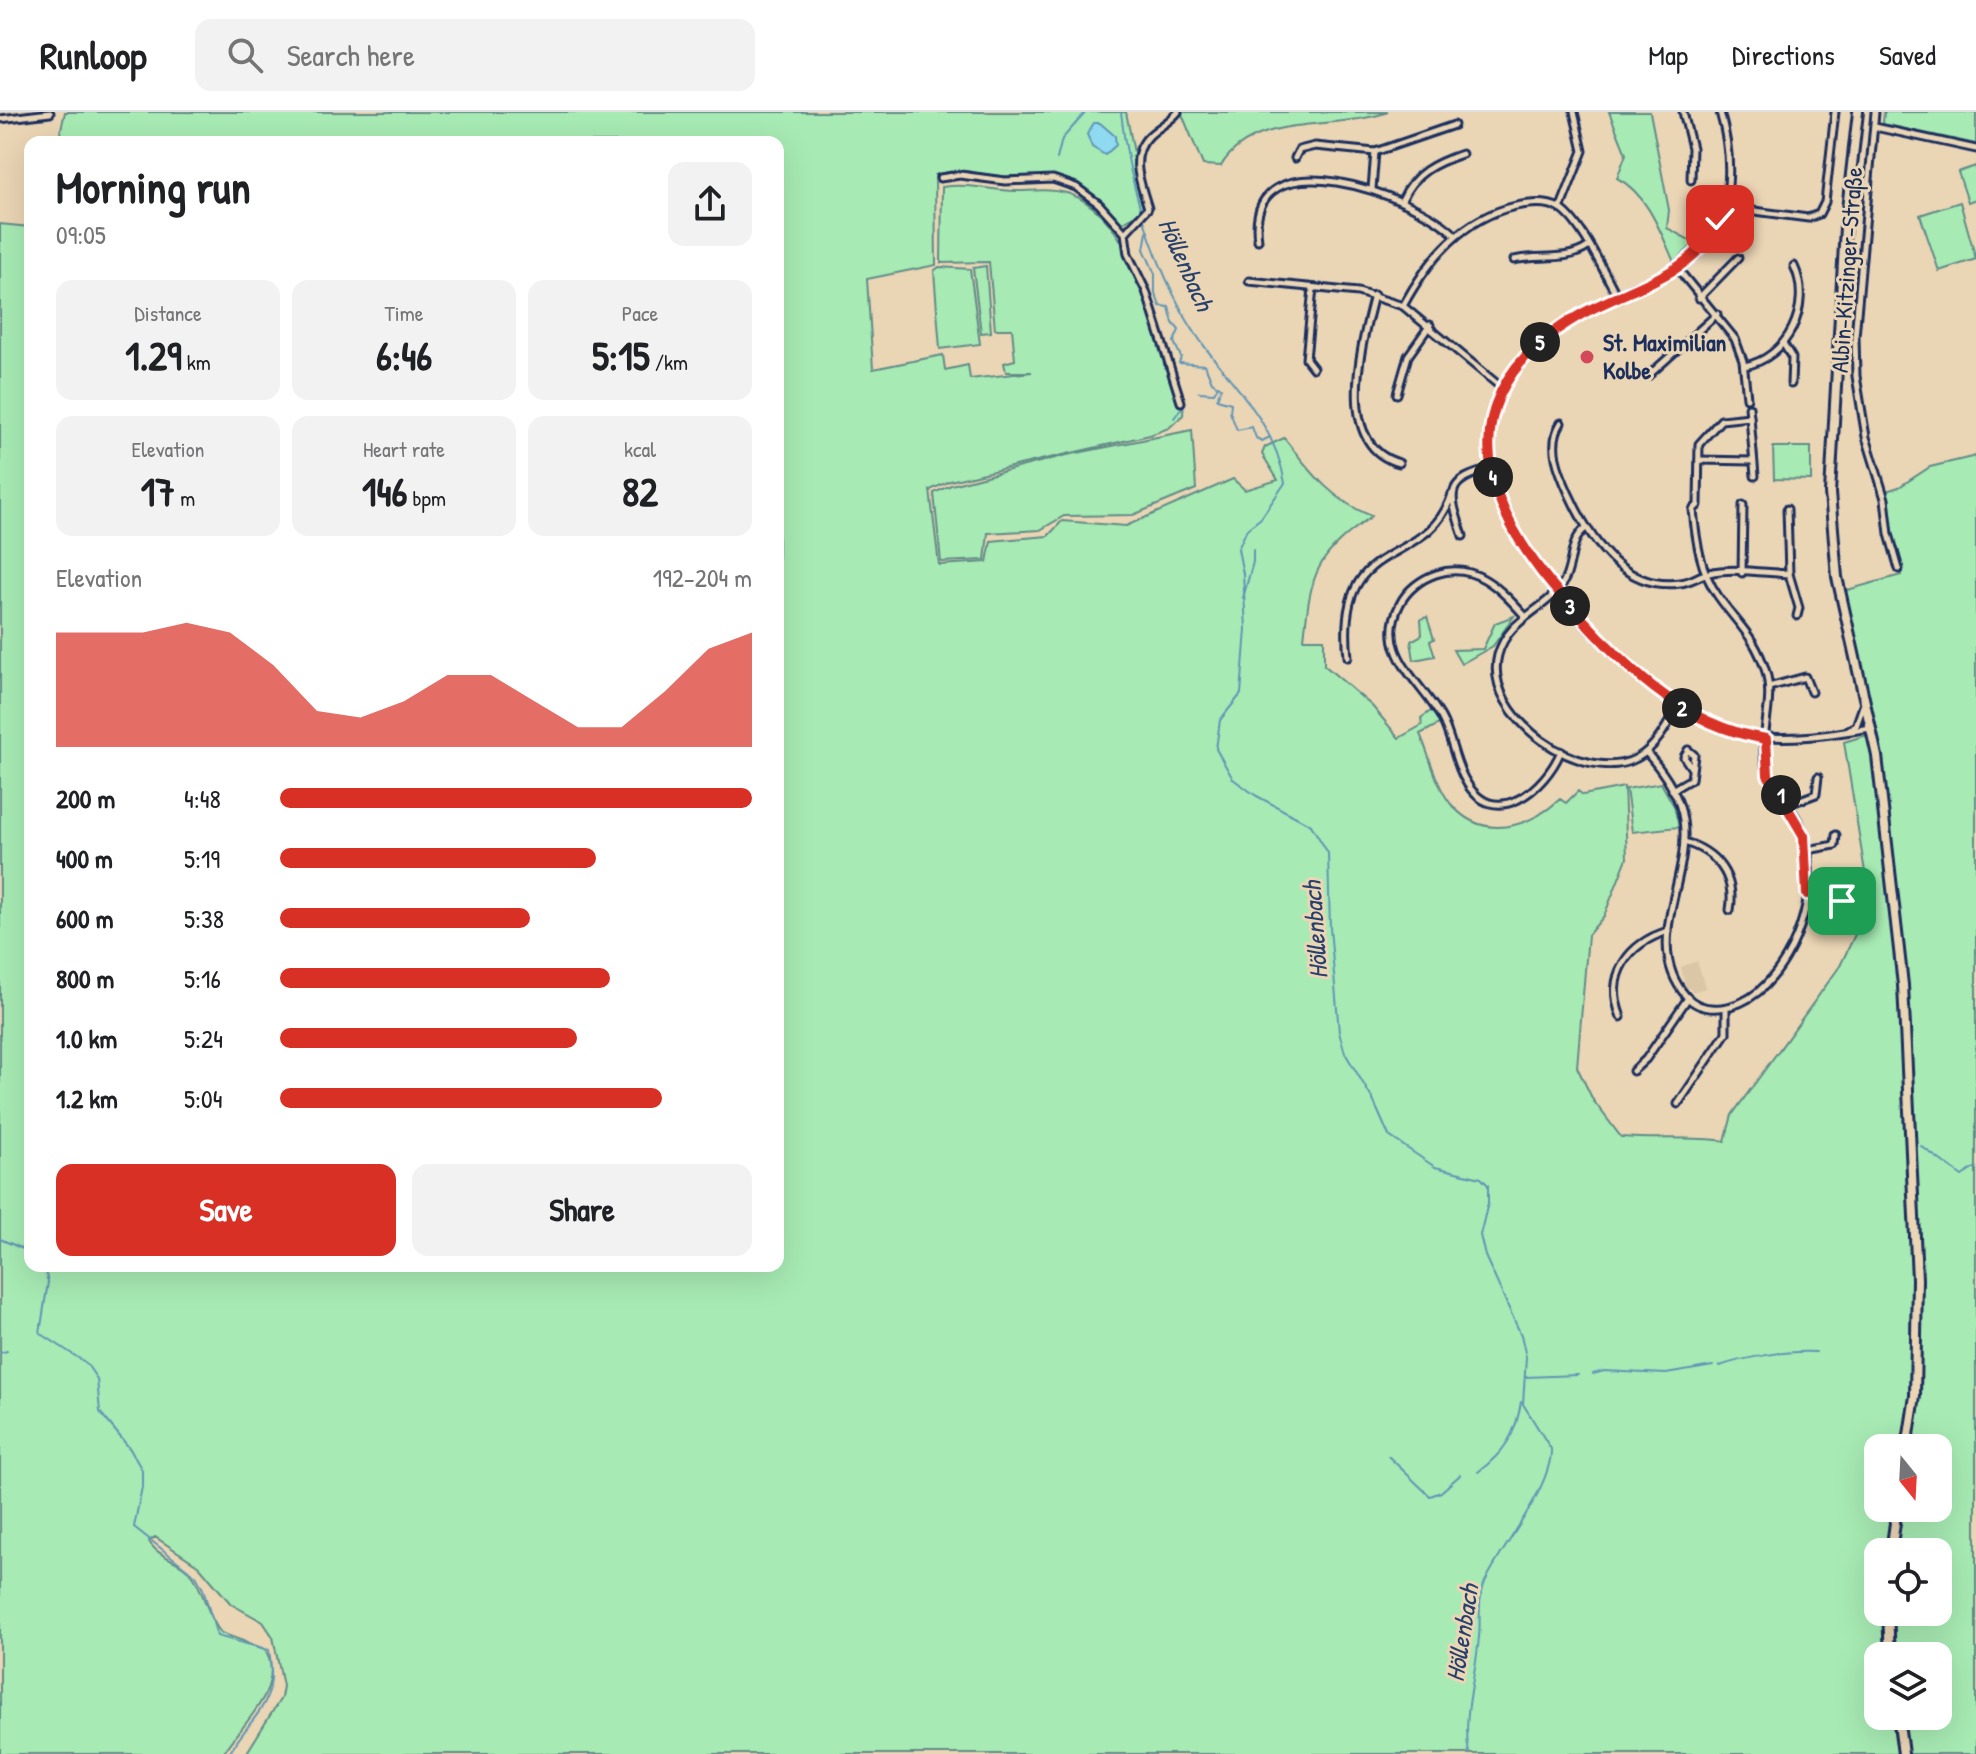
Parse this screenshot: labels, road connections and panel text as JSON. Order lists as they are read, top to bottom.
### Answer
{
  "streets": {
    "street": ["Albin-Kitzinger-Straße"]
  },
  "water": ["Höllenbach"],
  "places": ["St. Maximilian Kolbe"],
  "north": "bottom",
  "page": {
    "header": "Runloop",
    "search": "Search here",
    "nav": ["Map", "Directions", "Saved"],
    "heading": ["Morning run", "09:05"],
    "stats": [
      ["Distance", "1.29 km"],
      ["Time", "6:46"],
      ["Pace", "5:15 /km"],
      ["Elevation", "17 m"],
      ["Heart rate", "146 bpm"],
      ["kcal", "82"]
    ],
    "pins": [
      "5",
      "4",
      "3",
      "2",
      "1"
    ],
    "chart": ["Elevation", "192–204 m"],
    "list": [
      {
        "name": "200 m",
        "note": "4:48"
      },
      {
        "name": "400 m",
        "note": "5:19"
      },
      {
        "name": "600 m",
        "note": "5:38"
      },
      {
        "name": "800 m",
        "note": "5:16"
      },
      {
        "name": "1.0 km",
        "note": "5:24"
      },
      {
        "name": "1.2 km",
        "note": "5:04"
      }
    ],
    "buttons": ["Save", "Share"]
  }
}
